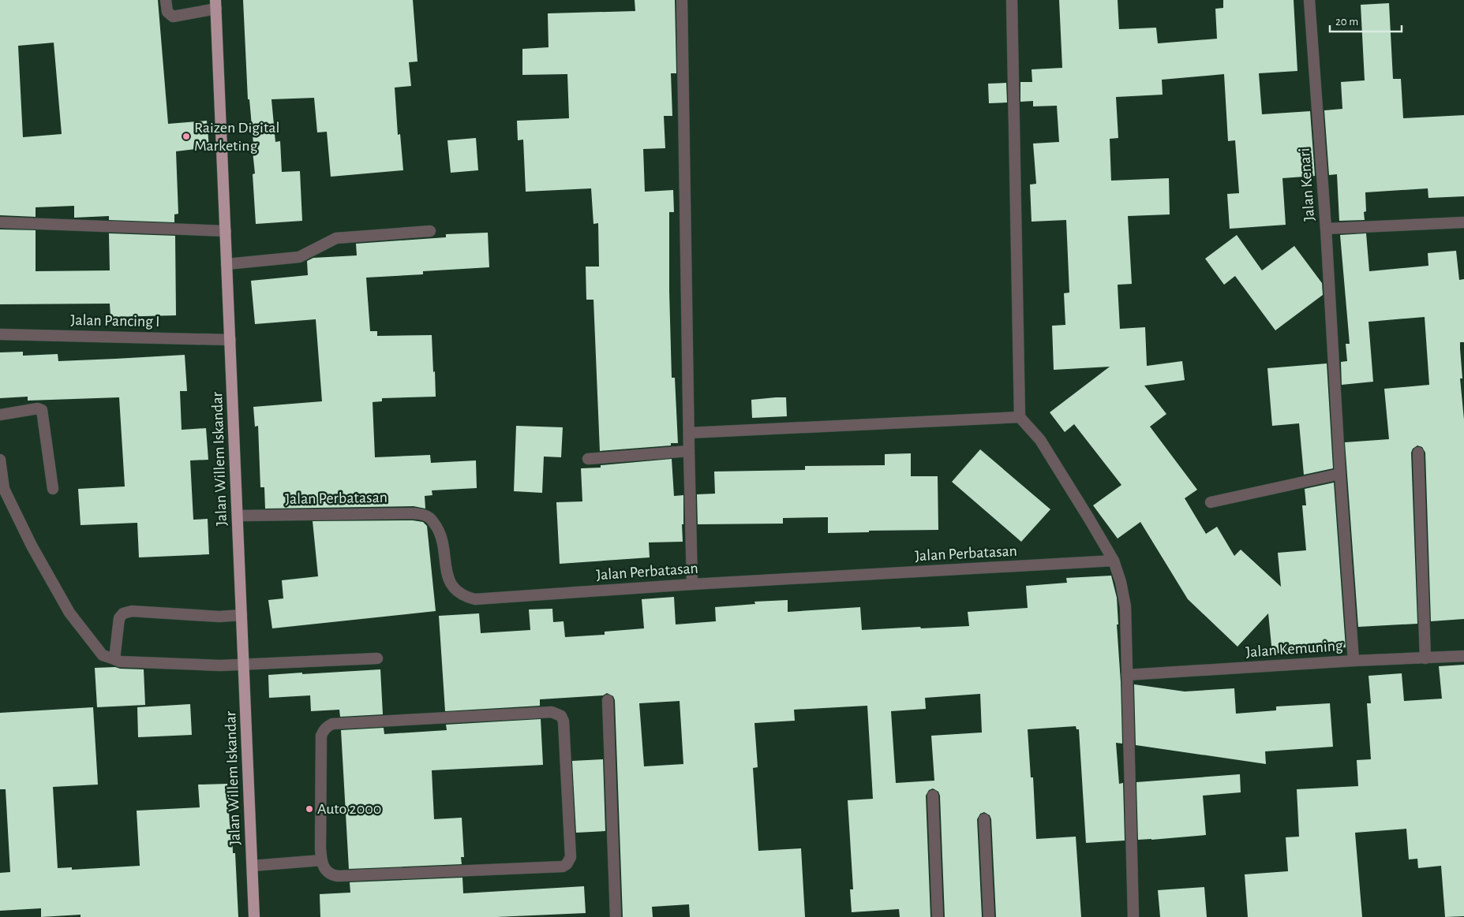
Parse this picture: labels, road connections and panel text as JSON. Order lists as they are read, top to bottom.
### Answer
{
  "streets": {
    "highway": ["Jalan Willem Iskandar"],
    "street": [
      "Jalan Kenari",
      "Jalan Pancing I",
      "Jalan Perbatasan",
      "Jalan Kemuning"
    ]
  },
  "crossings": [
    ["Jalan Pancing I", "Jalan Willem Iskandar"],
    ["Jalan Willem Iskandar", "Jalan Perbatasan"]
  ],
  "places": ["Raizen Digital Marketing", "Auto 2000"],
  "scale_bar": "20 m"
}
